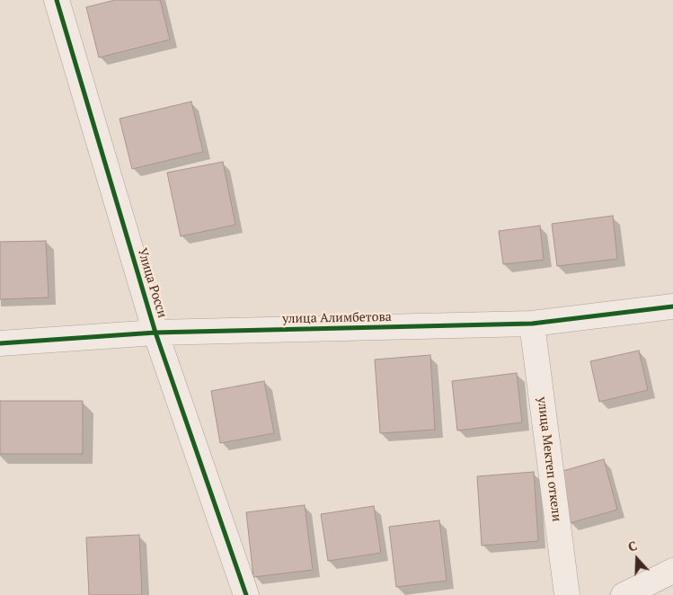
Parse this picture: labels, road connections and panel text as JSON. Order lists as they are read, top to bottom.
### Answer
{
  "streets": {
    "street": ["Улица Росси", "улица Алимбетова", "улица Мектеп откели"]
  },
  "crossings": [
    ["Улица Росси", "улица Алимбетова"],
    ["улица Алимбетова", "улица Мектеп откели"]
  ],
  "north": "top"
}
